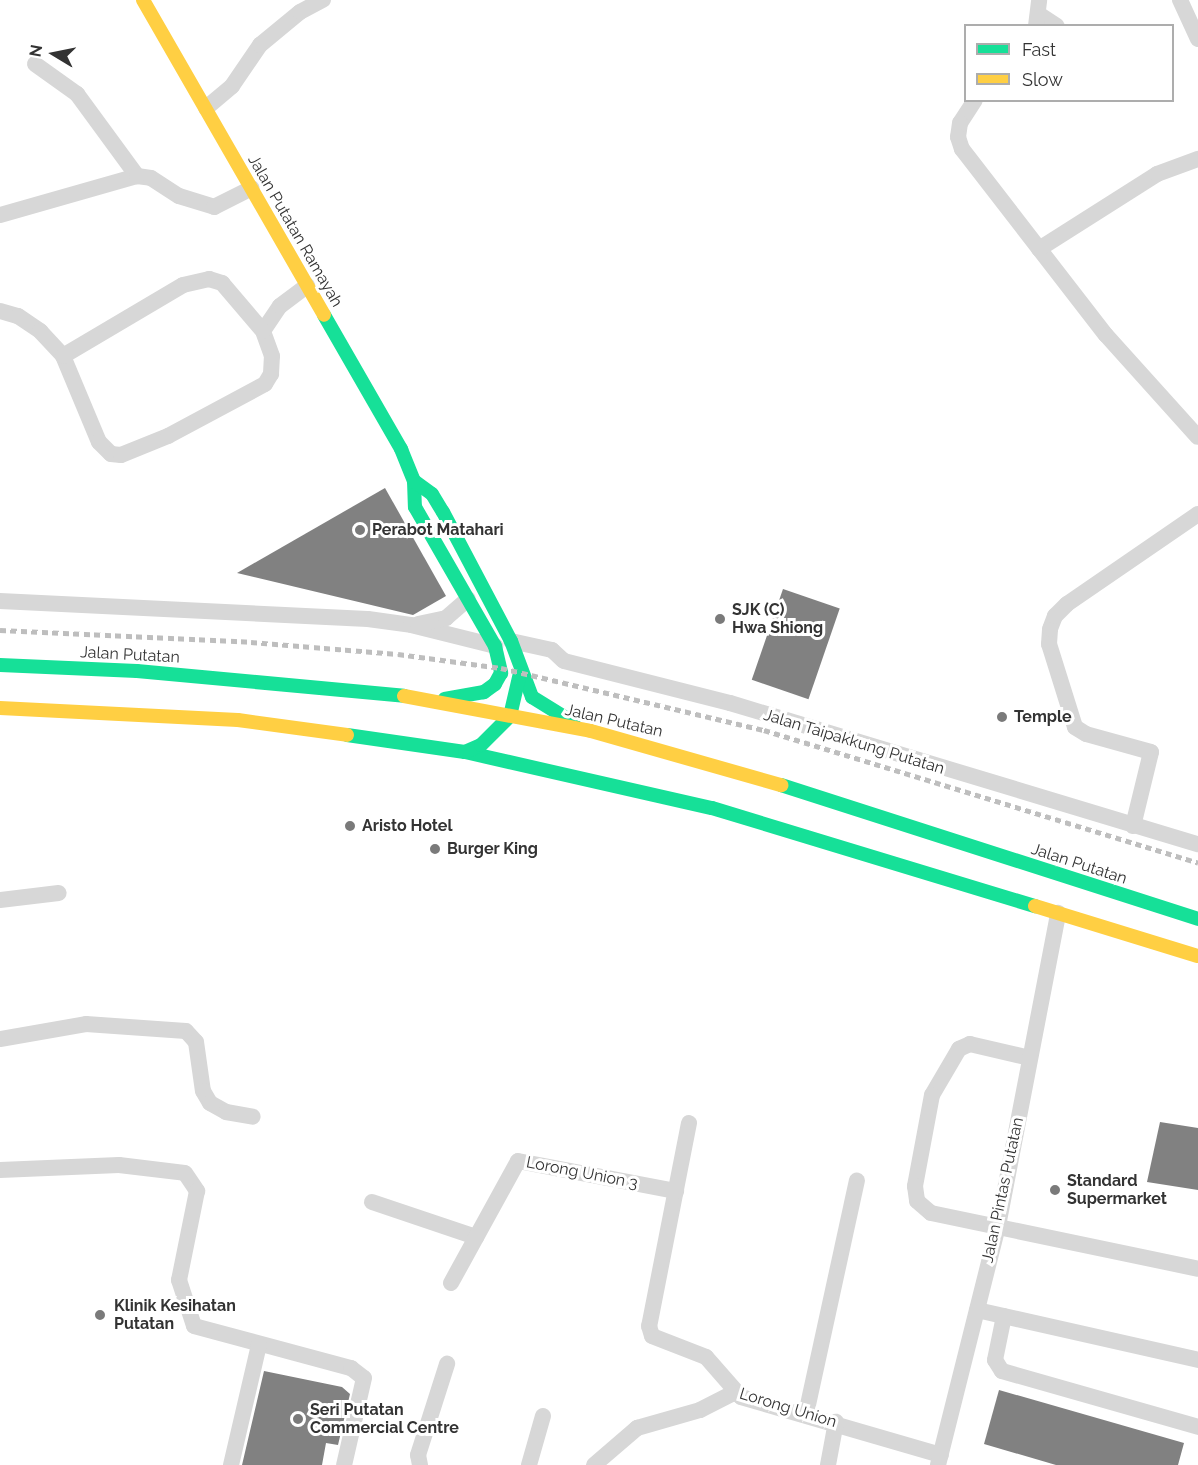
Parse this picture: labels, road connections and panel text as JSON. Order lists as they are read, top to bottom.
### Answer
{
  "streets": {
    "main road": ["Jalan Putatan Ramayah", "Jalan Putatan"],
    "street": [
      "Jalan Taipakkung Putatan",
      "Lorong Union 3",
      "Jalan Pintas Putatan",
      "Lorong Union"
    ]
  },
  "crossings": [
    ["Jalan Putatan Ramayah", "Jalan Putatan"],
    ["Jalan Putatan Ramayah", "Jalan Taipakkung Putatan"],
    ["Lorong Union 3", "Lorong Union"],
    ["Jalan Pintas Putatan", "Lorong Union"]
  ],
  "places": [
    "Perabot Matahari",
    "SJK (C) Hwa Shiong",
    "Temple",
    "Aristo Hotel",
    "Burger King",
    "Standard Supermarket",
    "Klinik Kesihatan Putatan",
    "Seri Putatan Commercial Centre"
  ],
  "legend": ["Fast", "Slow"],
  "north": "left"
}
